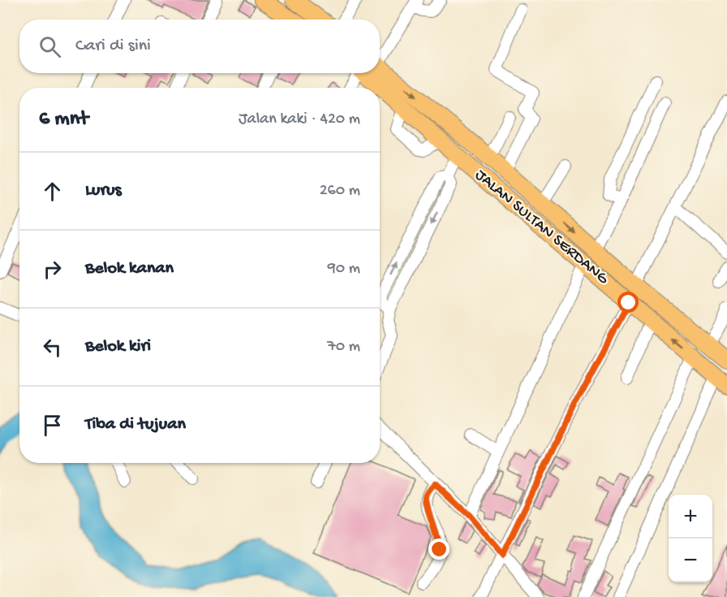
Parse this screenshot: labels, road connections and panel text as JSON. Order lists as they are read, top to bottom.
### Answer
{
  "streets": {
    "highway": ["JALAN SULTAN SERDANG"]
  },
  "page": {
    "search": "Cari di sini",
    "heading": ["6 mnt", "Jalan kaki · 420 m"],
    "list": [
      ["Lurus", "260 m"],
      ["Belok kanan", "90 m"],
      ["Belok kiri", "70 m"],
      "Tiba di tujuan"
    ],
    "map_buttons": ["+", "−"]
  }
}
